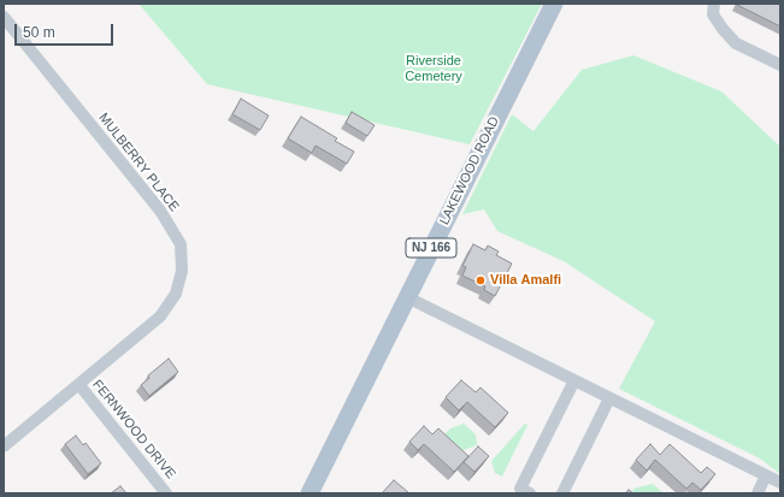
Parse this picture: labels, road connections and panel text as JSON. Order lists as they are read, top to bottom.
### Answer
{
  "streets": {
    "main road": ["LAKEWOOD ROAD", "NJ 166"],
    "street": ["MULBERRY PLACE", "FERNWOOD DRIVE"]
  },
  "crossings": [
    ["MULBERRY PLACE", "FERNWOOD DRIVE"]
  ],
  "parks": ["Riverside Cemetery"],
  "places": ["Villa Amalfi"],
  "scale_bar": "50 m"
}
